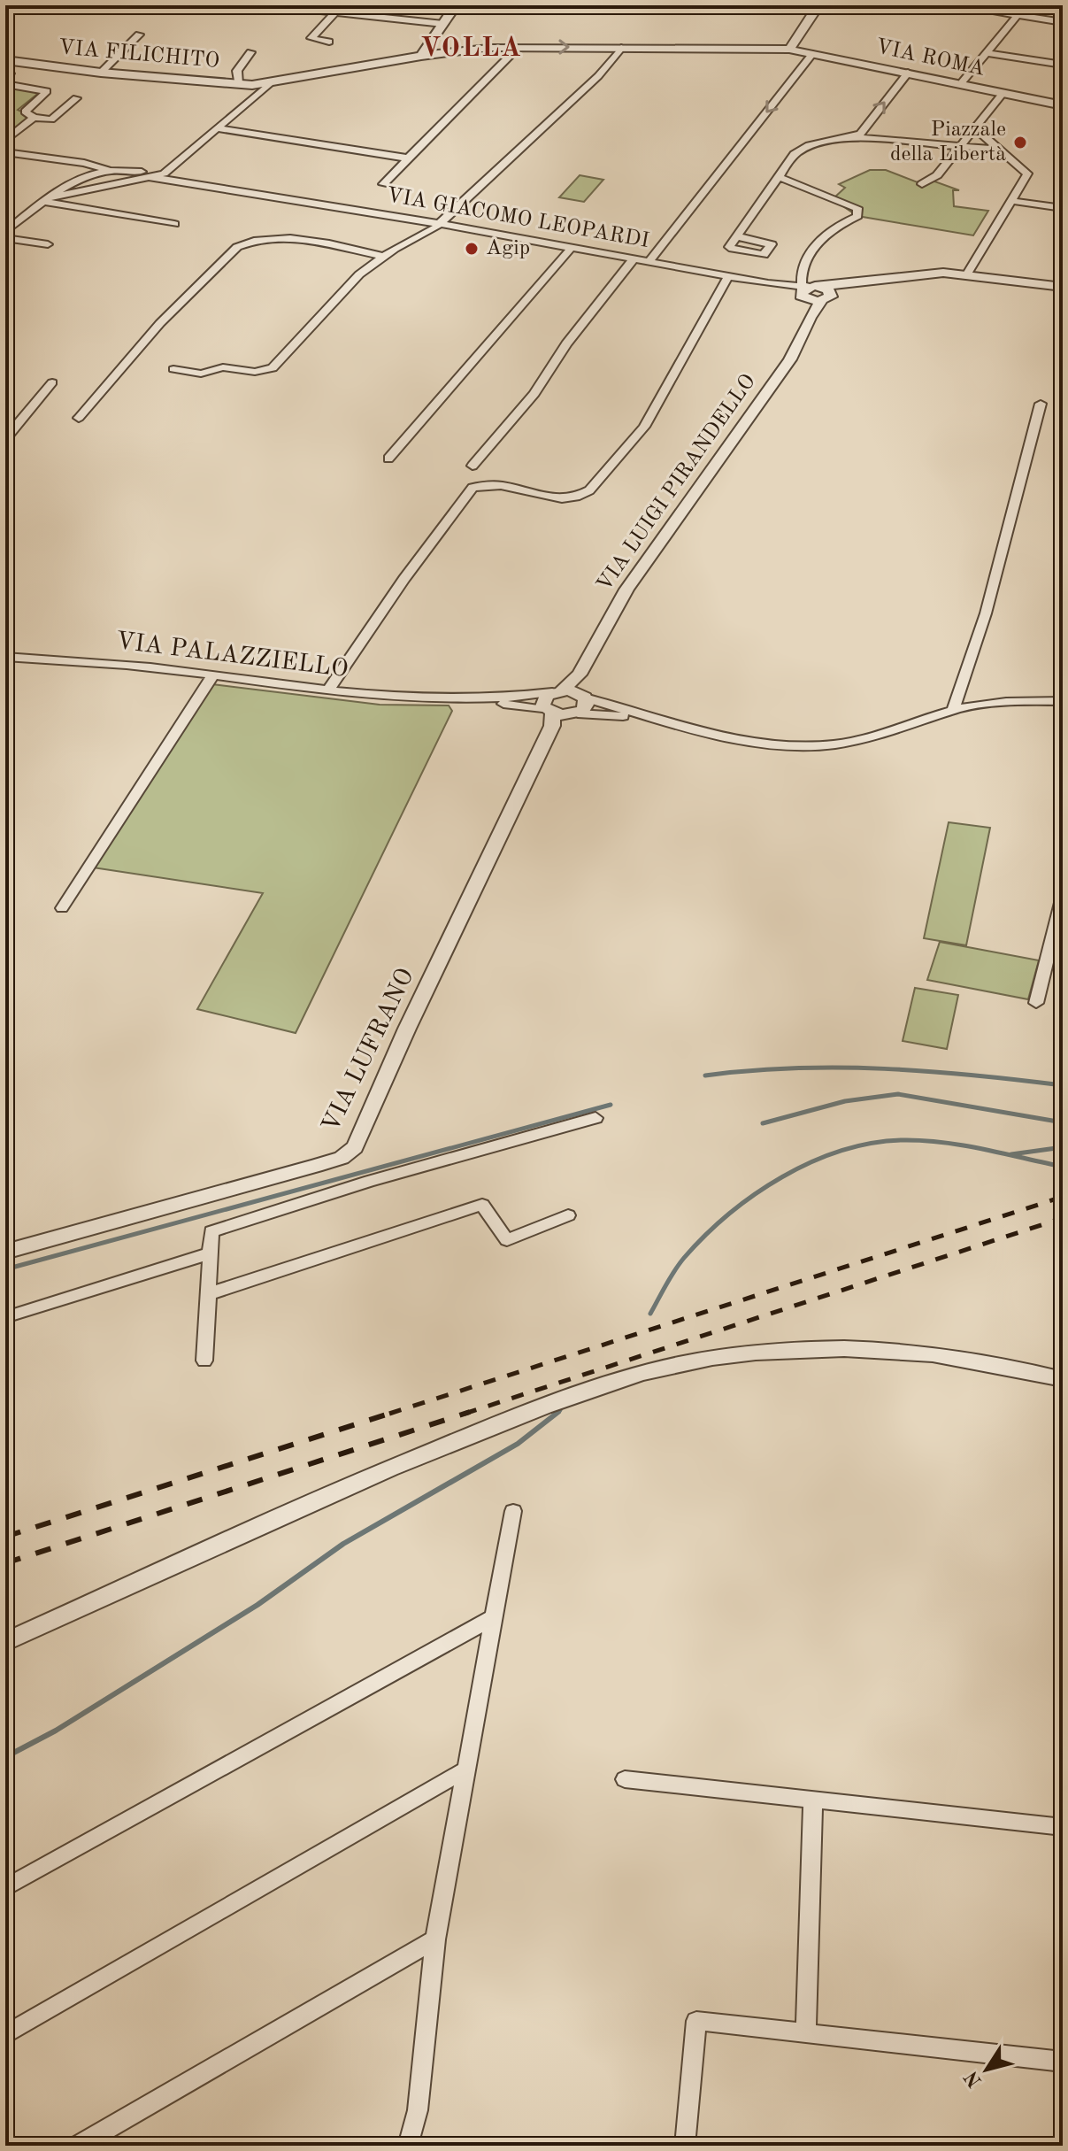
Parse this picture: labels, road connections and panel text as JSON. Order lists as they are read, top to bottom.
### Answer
{
  "streets": {
    "street": [
      "VIA FILICHITO",
      "VIA ROMA",
      "VIA GIACOMO LEOPARDI",
      "VIA LUIGI PIRANDELLO",
      "VIA PALAZZIELLO",
      "VIA LUFRANO"
    ]
  },
  "crossings": [
    ["VIA FILICHITO", "VIA ROMA"],
    ["VIA LUIGI PIRANDELLO", "VIA PALAZZIELLO"],
    ["VIA LUIGI PIRANDELLO", "VIA LUFRANO"],
    ["VIA PALAZZIELLO", "VIA LUFRANO"]
  ],
  "districts": ["VOLLA"],
  "places": ["Piazzale della Libertà", "Agip"],
  "north": "bottom left"
}
